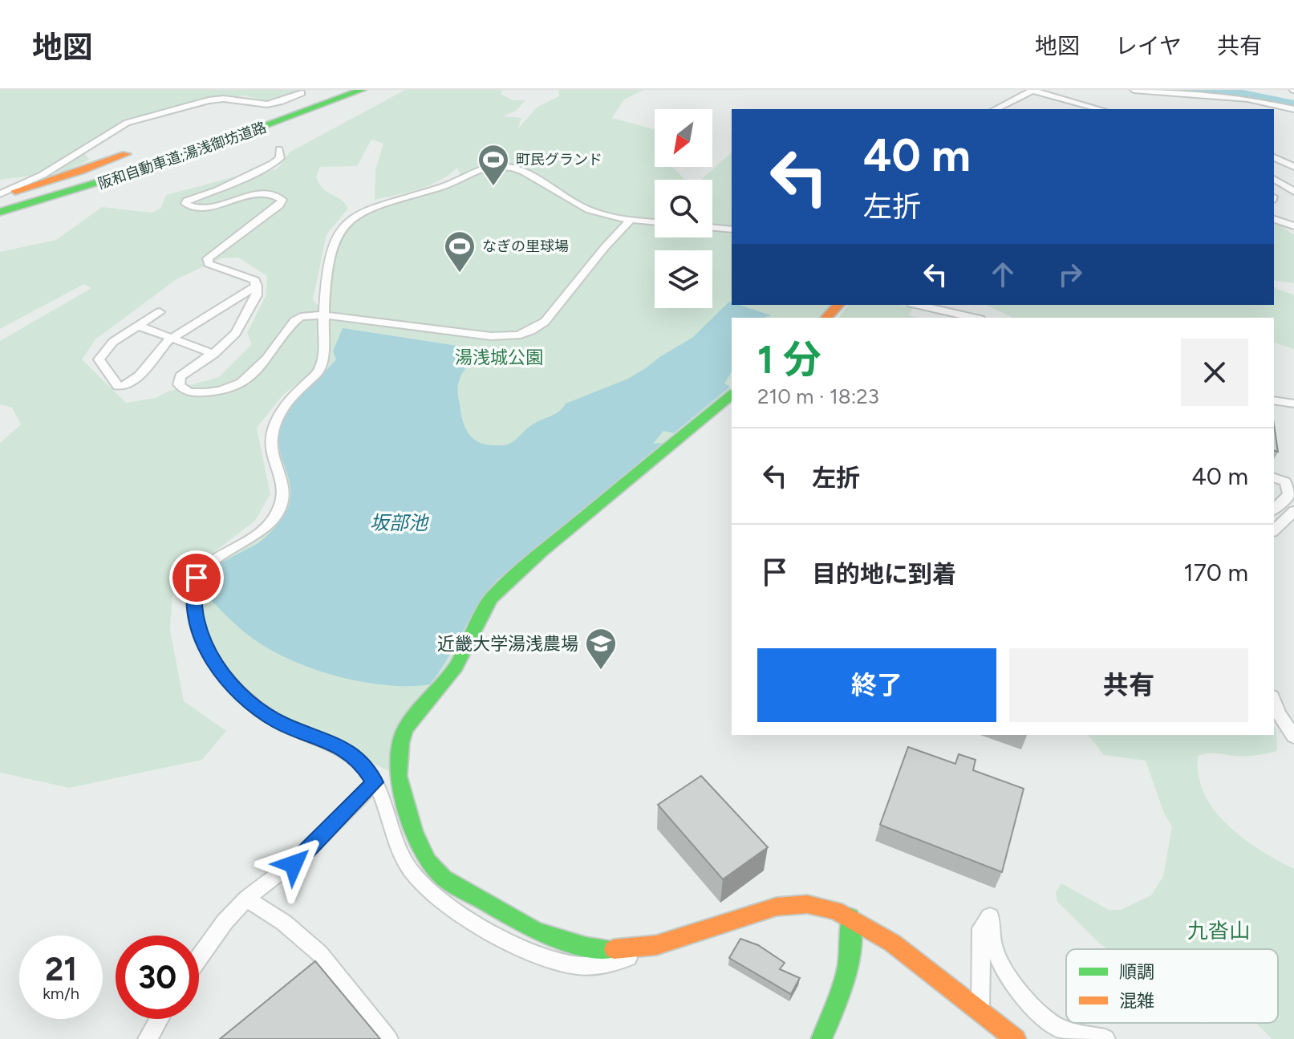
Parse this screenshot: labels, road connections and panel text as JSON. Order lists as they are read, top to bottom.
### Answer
{
  "streets": {
    "main road": ["阪和自動車道;湯浅御坊道路"]
  },
  "water": ["坂部池"],
  "parks": ["湯浅城公園", "九沓山"],
  "places": {
    "sports": ["町民グランド", "なぎの里球場"],
    "school or university": ["近畿大学湯浅農場"]
  },
  "legend": ["順調", "混雑"],
  "north": "bottom left",
  "page": {
    "header": "地図",
    "nav": ["地図", "レイヤ", "共有"],
    "turn": ["40 m", "左折"],
    "heading": ["1 分", "210 m · 18:23"],
    "list": [
      {
        "name": "左折",
        "value": "40 m"
      },
      {
        "name": "目的地に到着",
        "value": "170 m"
      }
    ],
    "buttons": ["終了", "共有"],
    "speed": "21 km/h",
    "limit": "30"
  }
}
